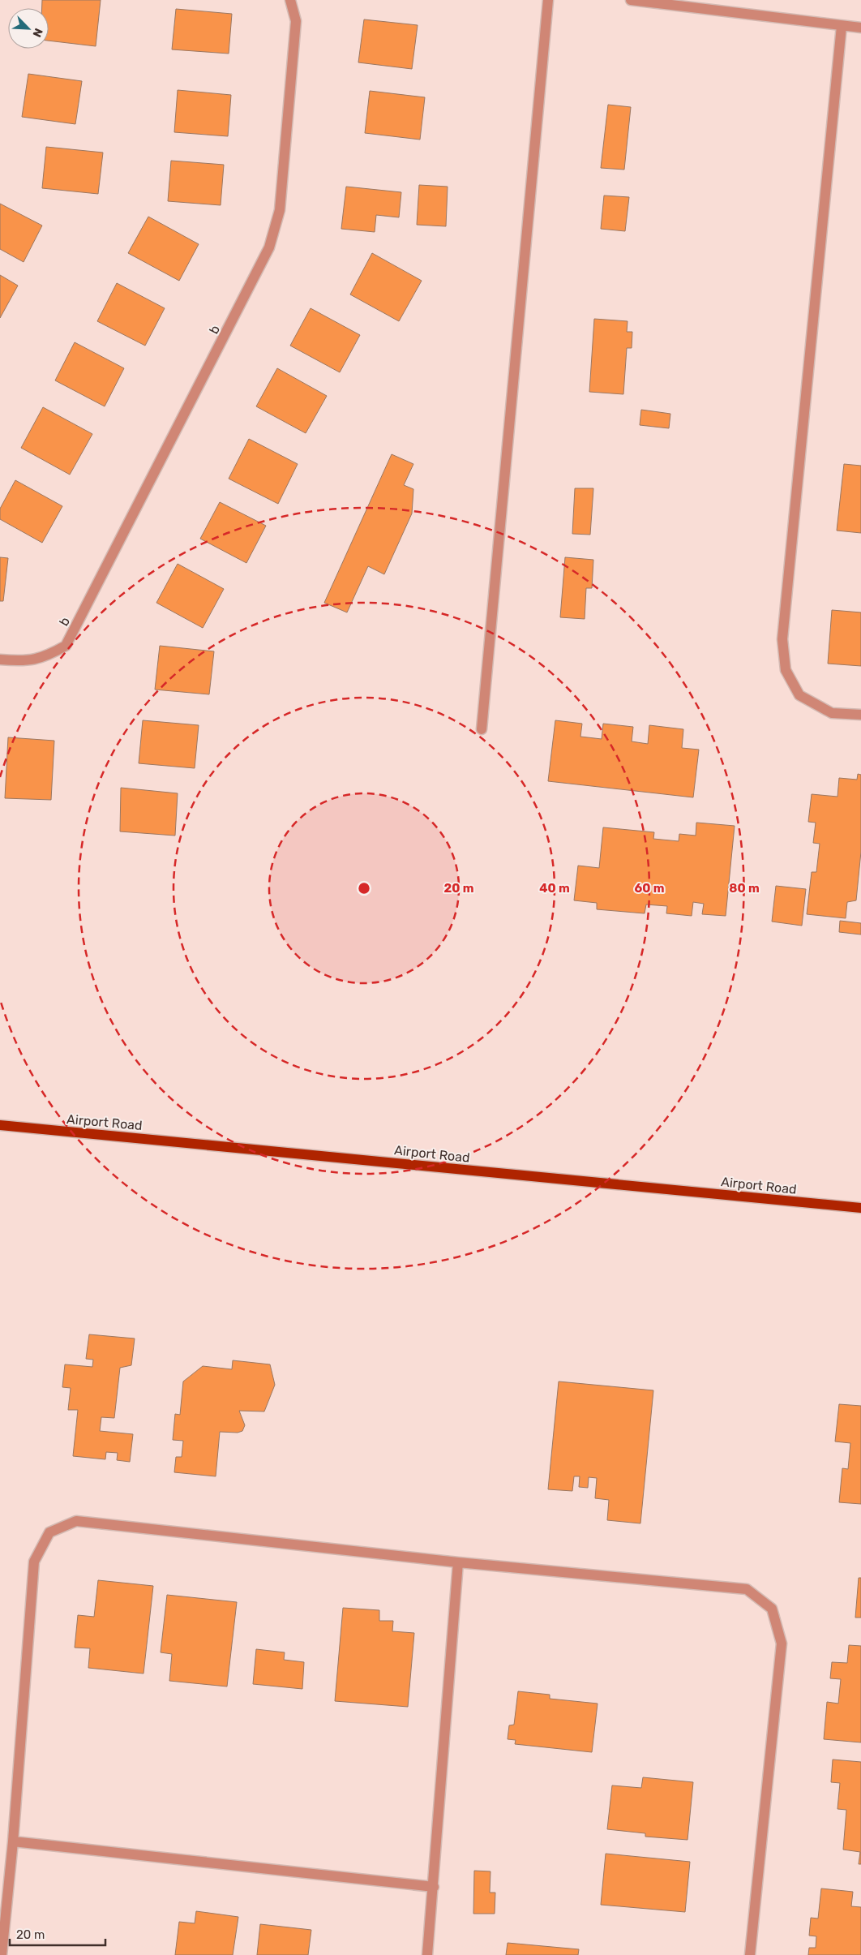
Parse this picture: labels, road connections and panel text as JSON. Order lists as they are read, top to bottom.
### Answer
{
  "streets": {
    "main road": ["Airport Road"],
    "street": ["b"]
  },
  "scale_bar": "20 m",
  "north": "bottom right",
  "rings": [
    "20 m",
    "40 m",
    "60 m",
    "80 m"
  ]
}
